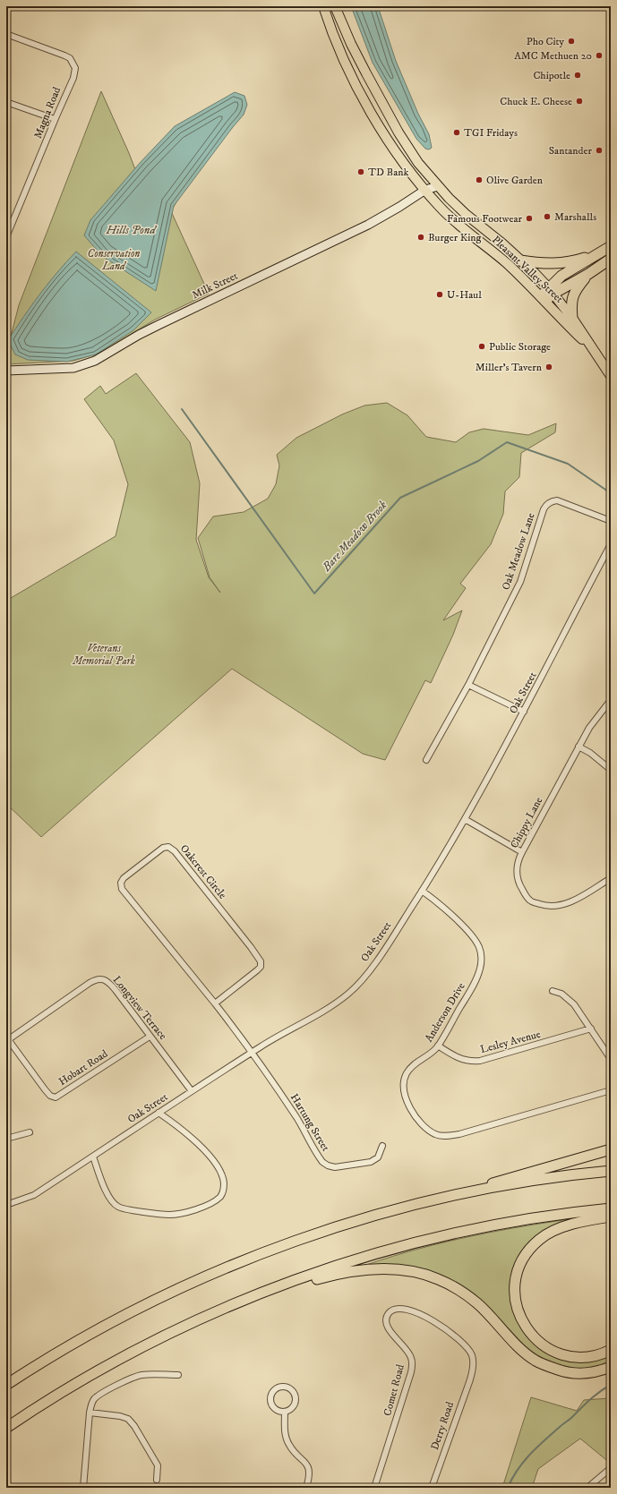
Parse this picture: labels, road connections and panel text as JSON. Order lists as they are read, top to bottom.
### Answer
{
  "streets": {
    "main road": ["Pleasant Valley Street"],
    "street": [
      "Magna Road",
      "Milk Street",
      "Oak Meadow Lane",
      "Oak Street",
      "Chippy Lane",
      "Oakcrest Circle",
      "Longview Terrace",
      "Anderson Drive",
      "Lesley Avenue",
      "Hobart Road",
      "Hartung Street",
      "Comet Road",
      "Derry Road"
    ]
  },
  "crossings": [
    ["Pleasant Valley Street", "Milk Street"],
    ["Oak Street", "Oakcrest Circle"],
    ["Oak Street", "Longview Terrace"],
    ["Oak Street", "Anderson Drive"],
    ["Oak Street", "Hartung Street"],
    ["Oakcrest Circle", "Hartung Street"],
    ["Longview Terrace", "Hobart Road"],
    ["Anderson Drive", "Lesley Avenue"],
    ["Comet Road", "Derry Road"]
  ],
  "water": ["Hills Pond", "Bare Meadow Brook"],
  "parks": ["Conservation Land", "Veterans Memorial Park"],
  "places": [
    "Pho City",
    "AMC Methuen 20",
    "Chipotle",
    "Chuck E. Cheese",
    "TGI Fridays",
    "Santander",
    "TD Bank",
    "Olive Garden",
    "Marshalls",
    "Famous Footwear",
    "Burger King",
    "U-Haul",
    "Public Storage",
    "Miller's Tavern"
  ]
}
